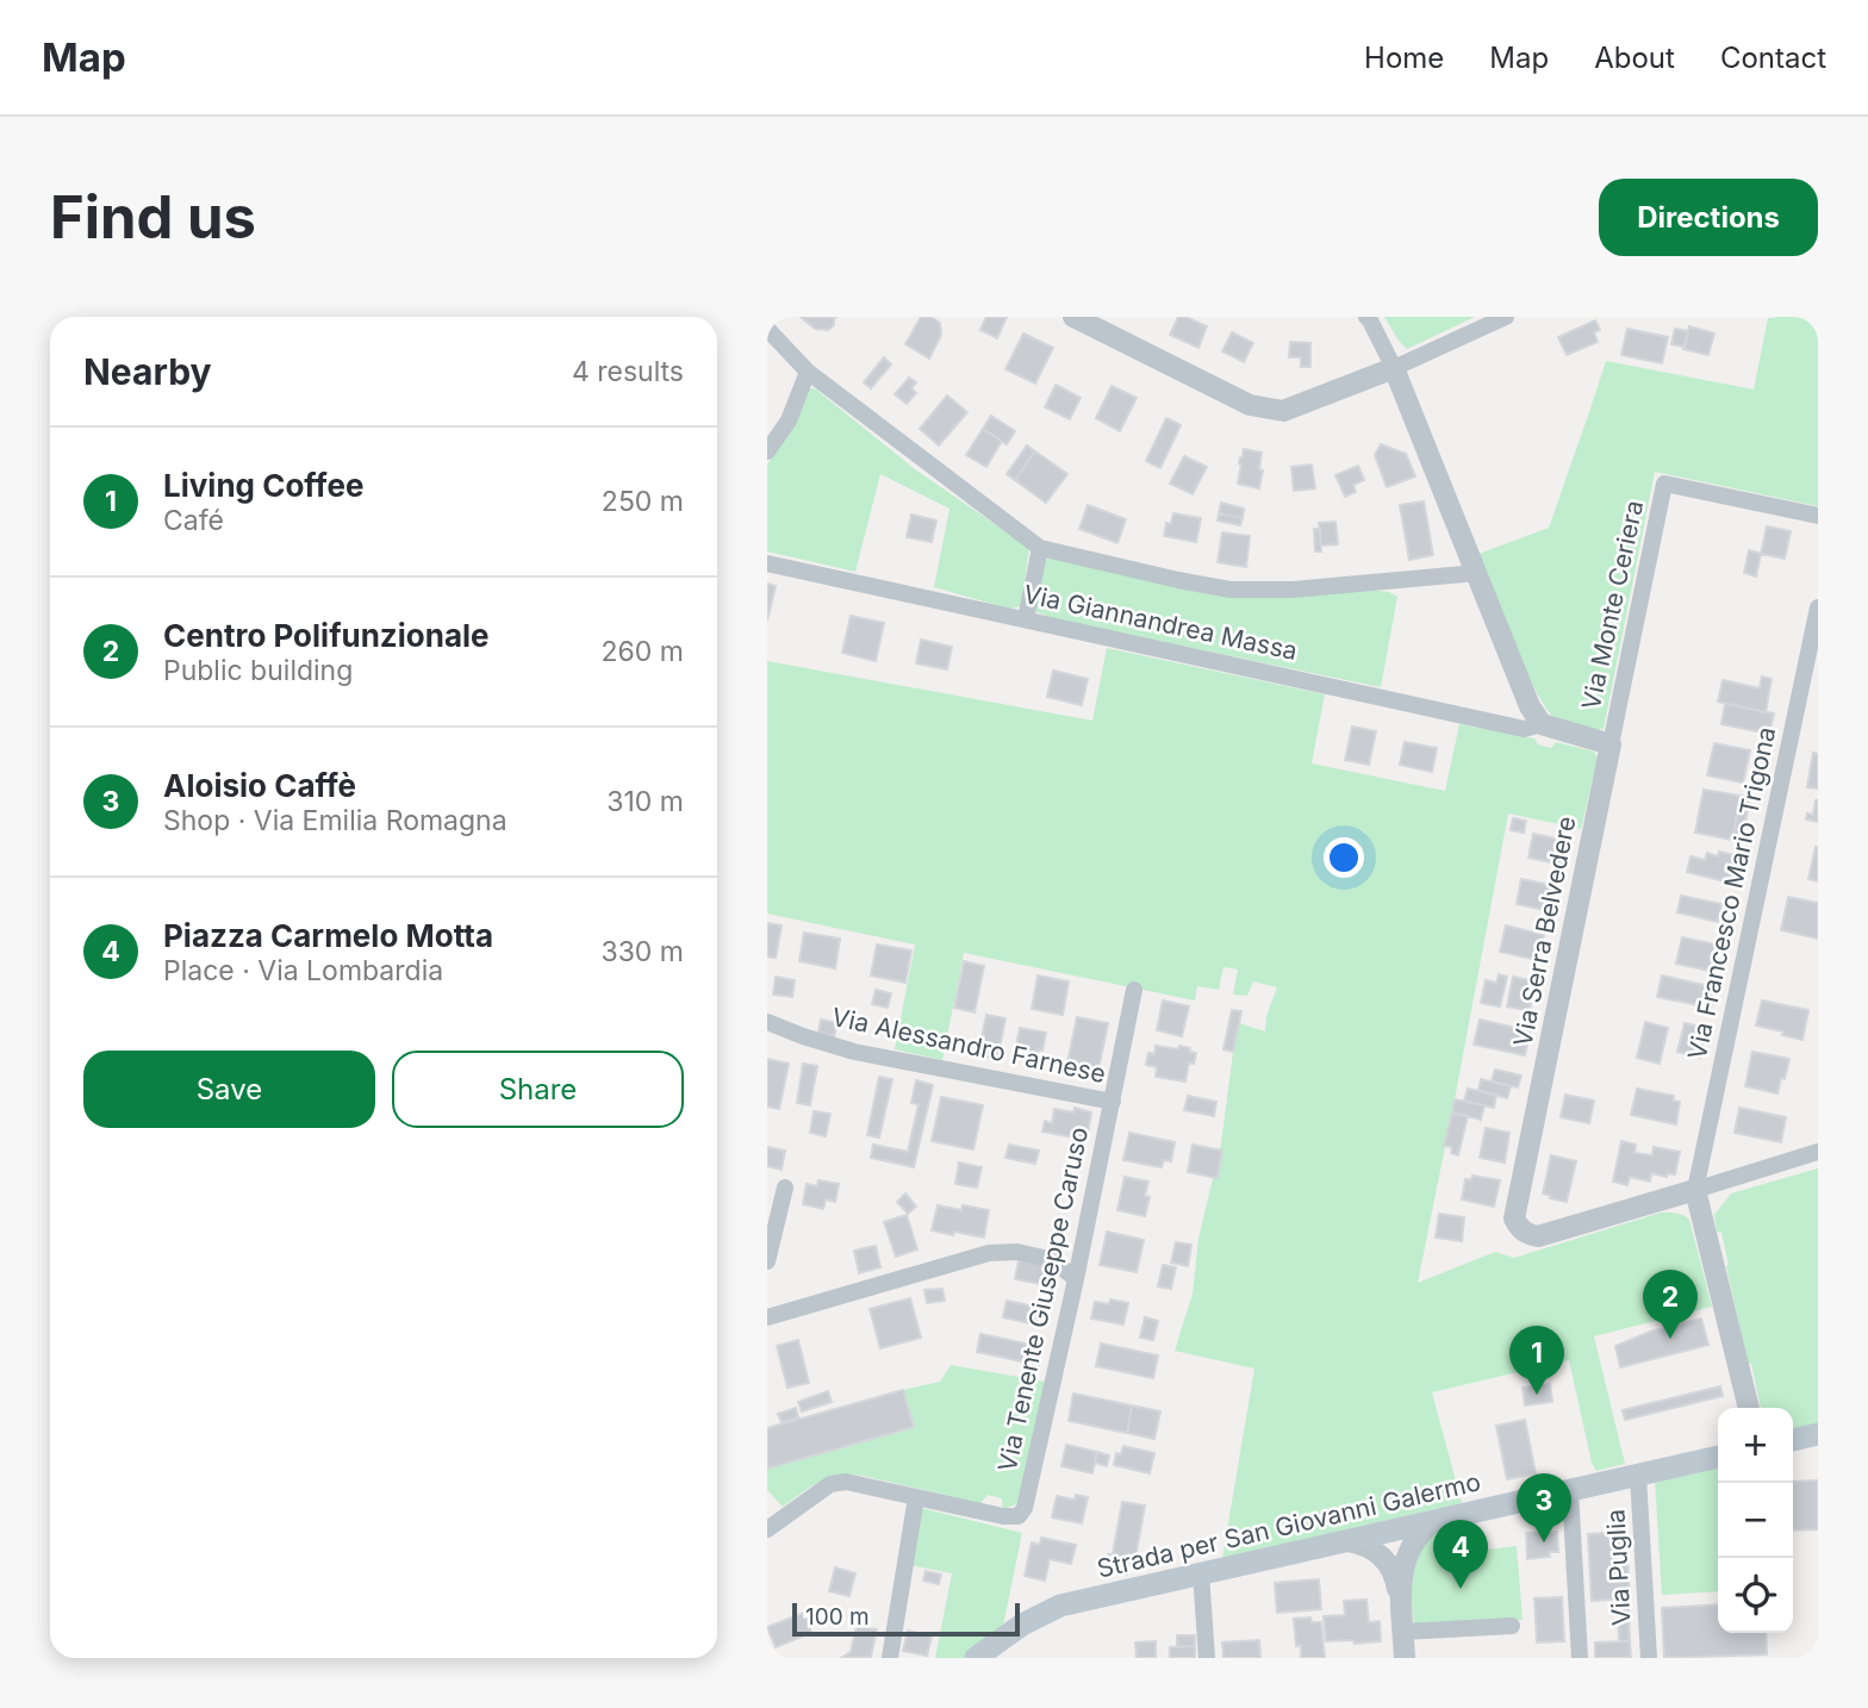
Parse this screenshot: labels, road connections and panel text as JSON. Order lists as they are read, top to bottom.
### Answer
{
  "streets": {
    "main road": ["Strada per San Giovanni Galermo"],
    "street": [
      "Via Monte Ceriera",
      "Via Giannandrea Massa",
      "Via Francesco Mario Trigona",
      "Via Serra Belvedere",
      "Via Alessandro Farnese",
      "Via Tenente Giuseppe Caruso",
      "Via Puglia"
    ]
  },
  "crossings": [
    ["Via Monte Ceriera", "Via Serra Belvedere"],
    ["Via Francesco Mario Trigona", "Via Serra Belvedere"],
    ["Via Alessandro Farnese", "Via Tenente Giuseppe Caruso"],
    ["Strada per San Giovanni Galermo", "Via Puglia"]
  ],
  "scale_bar": "100 m",
  "page": {
    "header": "Map",
    "nav": [
      "Home",
      "Map",
      "About",
      "Contact"
    ],
    "buttons": [
      "Directions",
      ["Save", "Share"]
    ],
    "title": "Find us",
    "heading": ["Nearby", "4 results"],
    "list": [
      {
        "mark": "1",
        "name": "Living Coffee",
        "note": "Café",
        "value": "250 m"
      },
      {
        "mark": "2",
        "name": "Centro Polifunzionale",
        "note": "Public building",
        "value": "260 m"
      },
      {
        "mark": "3",
        "name": "Aloisio Caffè",
        "note": "Shop · Via Emilia Romagna",
        "value": "310 m"
      },
      {
        "mark": "4",
        "name": "Piazza Carmelo Motta",
        "note": "Place · Via Lombardia",
        "value": "330 m"
      }
    ],
    "pins": [
      "2",
      "1",
      "3",
      "4"
    ],
    "map_buttons": ["+", "−"],
    "scale": "100 m"
  }
}
